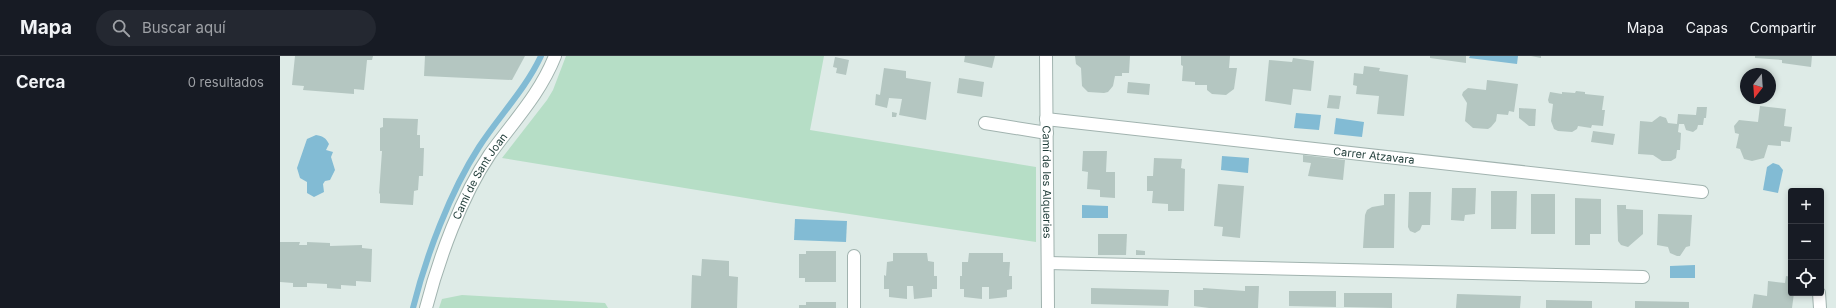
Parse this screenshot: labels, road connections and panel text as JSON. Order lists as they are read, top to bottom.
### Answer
{
  "streets": {
    "street": ["Carrer Atzavara", "Camí de Sant Joan", "Camí de les Alqueries"]
  },
  "crossings": [
    ["Carrer Atzavara", "Camí de les Alqueries"]
  ],
  "north": "bottom",
  "page": {
    "header": "Mapa",
    "search": "Buscar aquí",
    "nav": ["Mapa", "Capas", "Compartir"],
    "heading": ["Cerca", "0 resultados"],
    "map_buttons": ["+", "−"]
  }
}
